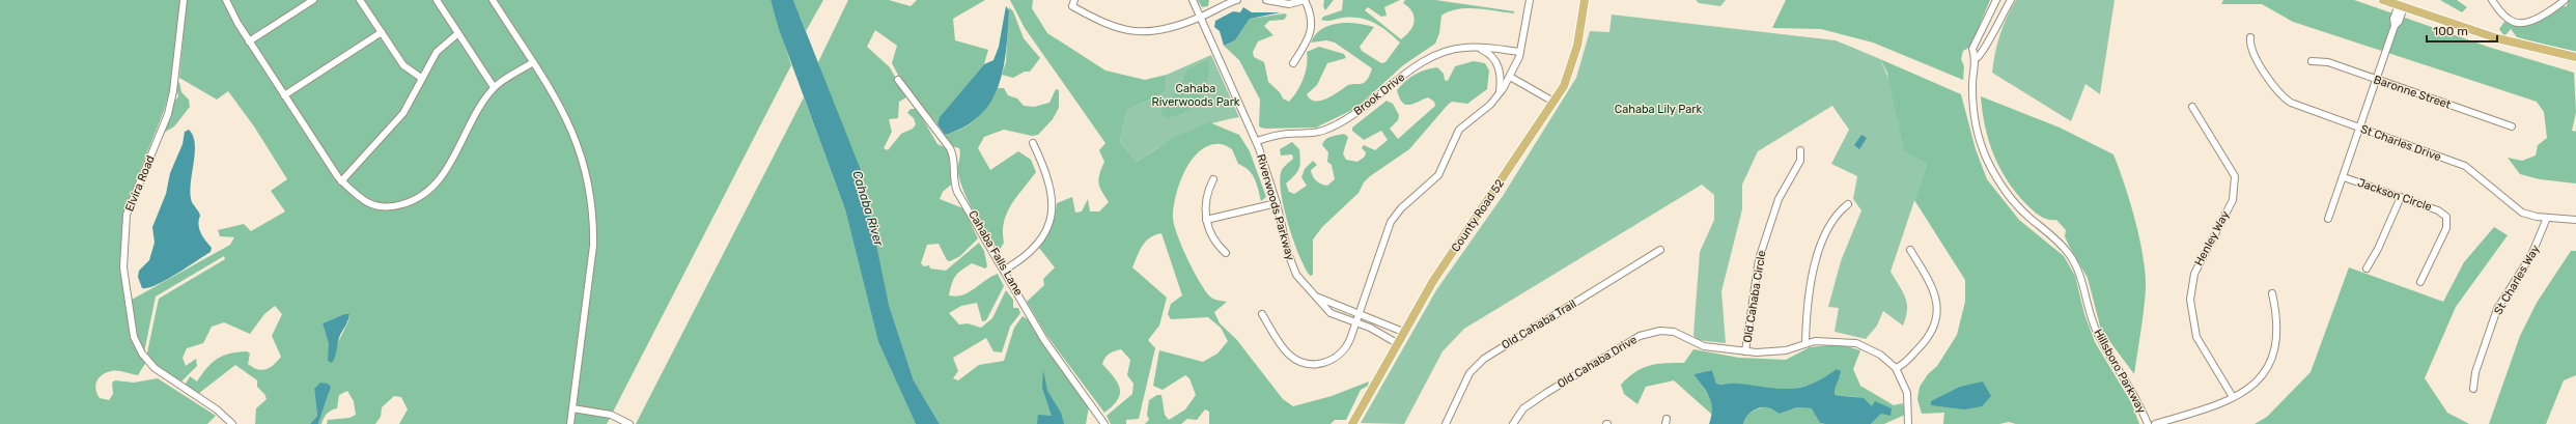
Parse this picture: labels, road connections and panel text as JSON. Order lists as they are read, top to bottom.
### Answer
{
  "streets": {
    "main road": ["County Road 52"],
    "street": [
      "Baronne Street",
      "Brook Drive",
      "St Charles Drive",
      "Elvira Road",
      "Jackson Circle",
      "Riverwoods Parkway",
      "Henley Way",
      "Cahaba Falls Lane",
      "St Charles Way",
      "Old Cahaba Circle",
      "Old Cahaba Trail",
      "Old Cahaba Drive",
      "Hillsboro Parkway"
    ]
  },
  "crossings": [
    ["Brook Drive", "Riverwoods Parkway"],
    ["St Charles Drive", "St Charles Way"],
    ["Riverwoods Parkway", "County Road 52"],
    ["Old Cahaba Circle", "Old Cahaba Drive"]
  ],
  "water": ["Cahaba River"],
  "parks": ["Cahaba Riverwoods Park", "Cahaba Lily Park"],
  "scale_bar": "100 m"
}
